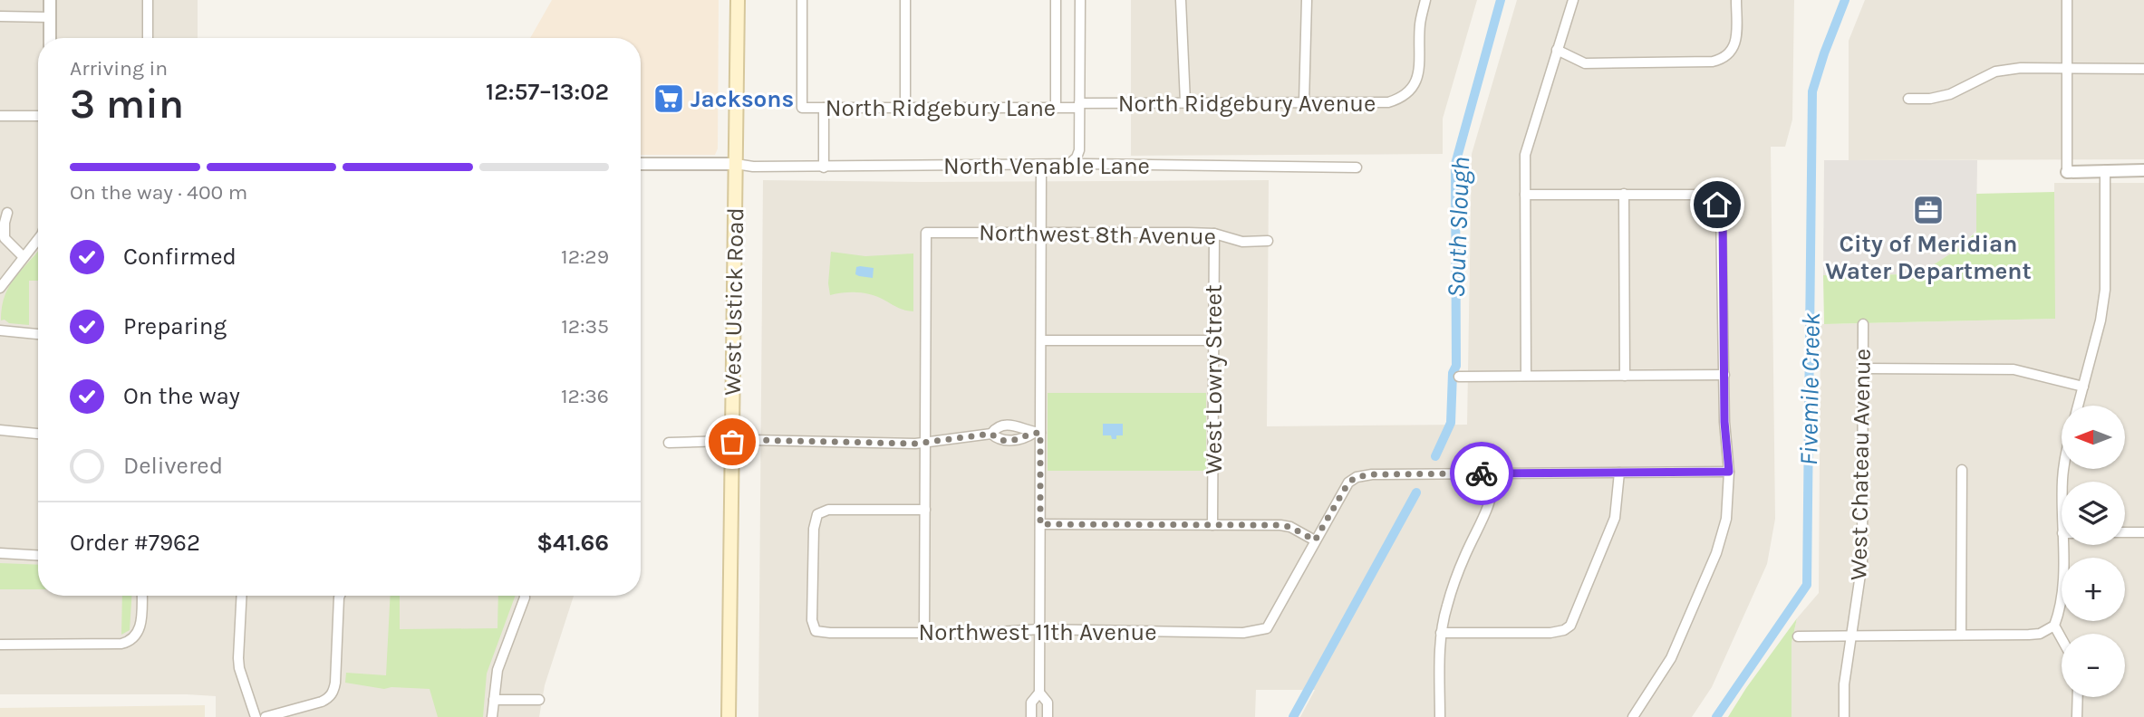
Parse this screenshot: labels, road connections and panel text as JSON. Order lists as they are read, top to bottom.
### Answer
{
  "streets": {
    "main road": ["West Ustick Road"],
    "street": [
      "North Ridgebury Avenue",
      "North Ridgebury Lane",
      "North Venable Lane",
      "Northwest 8th Avenue",
      "West Lowry Street",
      "West Chateau Avenue",
      "Northwest 11th Avenue"
    ]
  },
  "crossings": [
    ["North Ridgebury Avenue", "North Ridgebury Lane"],
    ["North Venable Lane", "West Ustick Road"],
    ["Northwest 8th Avenue", "West Lowry Street"]
  ],
  "water": ["South Slough", "Fivemile Creek"],
  "places": {
    "supermarket": ["Jacksons"],
    "office": ["City of Meridian Water Department"]
  },
  "north": "left",
  "page": {
    "heading": ["3 min", "Arriving in", "12:57–13:02"],
    "panel": ["Order #7962", "$41.66"],
    "bar": "On the way · 400 m",
    "list": [
      ["Confirmed", "12:29"],
      ["Preparing", "12:35"],
      ["On the way", "12:36"],
      "Delivered"
    ],
    "map_buttons": ["+", "−"]
  }
}
